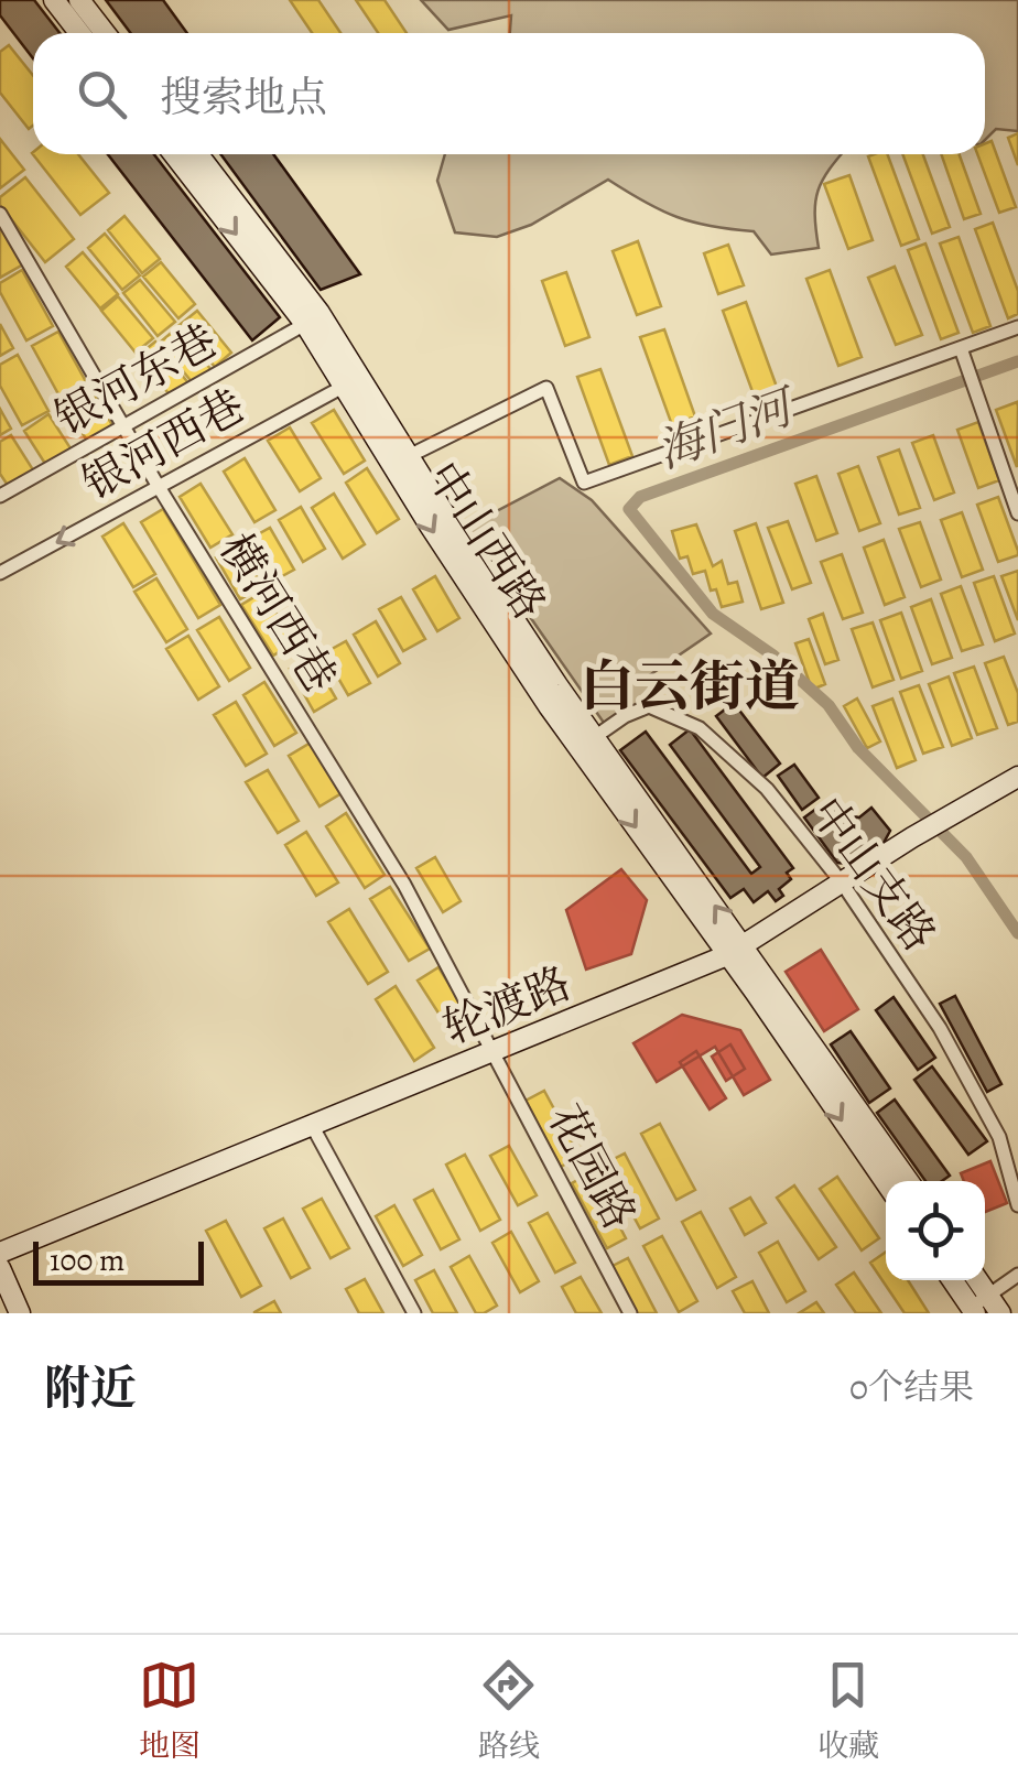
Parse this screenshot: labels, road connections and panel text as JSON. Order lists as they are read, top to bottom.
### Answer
{
  "streets": {
    "main road": ["中山西路", "轮渡路"],
    "street": [
      "银河东巷",
      "银河西巷",
      "横河西巷",
      "中山支路",
      "花园路"
    ]
  },
  "crossings": [
    ["银河东巷", "中山西路"],
    ["银河东巷", "横河西巷"],
    ["银河西巷", "中山西路"],
    ["银河西巷", "横河西巷"],
    ["中山西路", "中山支路"],
    ["中山西路", "轮渡路"],
    ["横河西巷", "轮渡路"],
    ["横河西巷", "花园路"],
    ["中山支路", "轮渡路"],
    ["轮渡路", "花园路"]
  ],
  "one_way": ["银河西巷"],
  "districts": ["白云街道"],
  "water": ["海门河"],
  "scale_bar": "100 m",
  "page": {
    "search": "搜索地点",
    "scale": "100 m",
    "heading": ["附近", "0个结果"],
    "nav": ["地图", "路线", "收藏"]
  }
}
